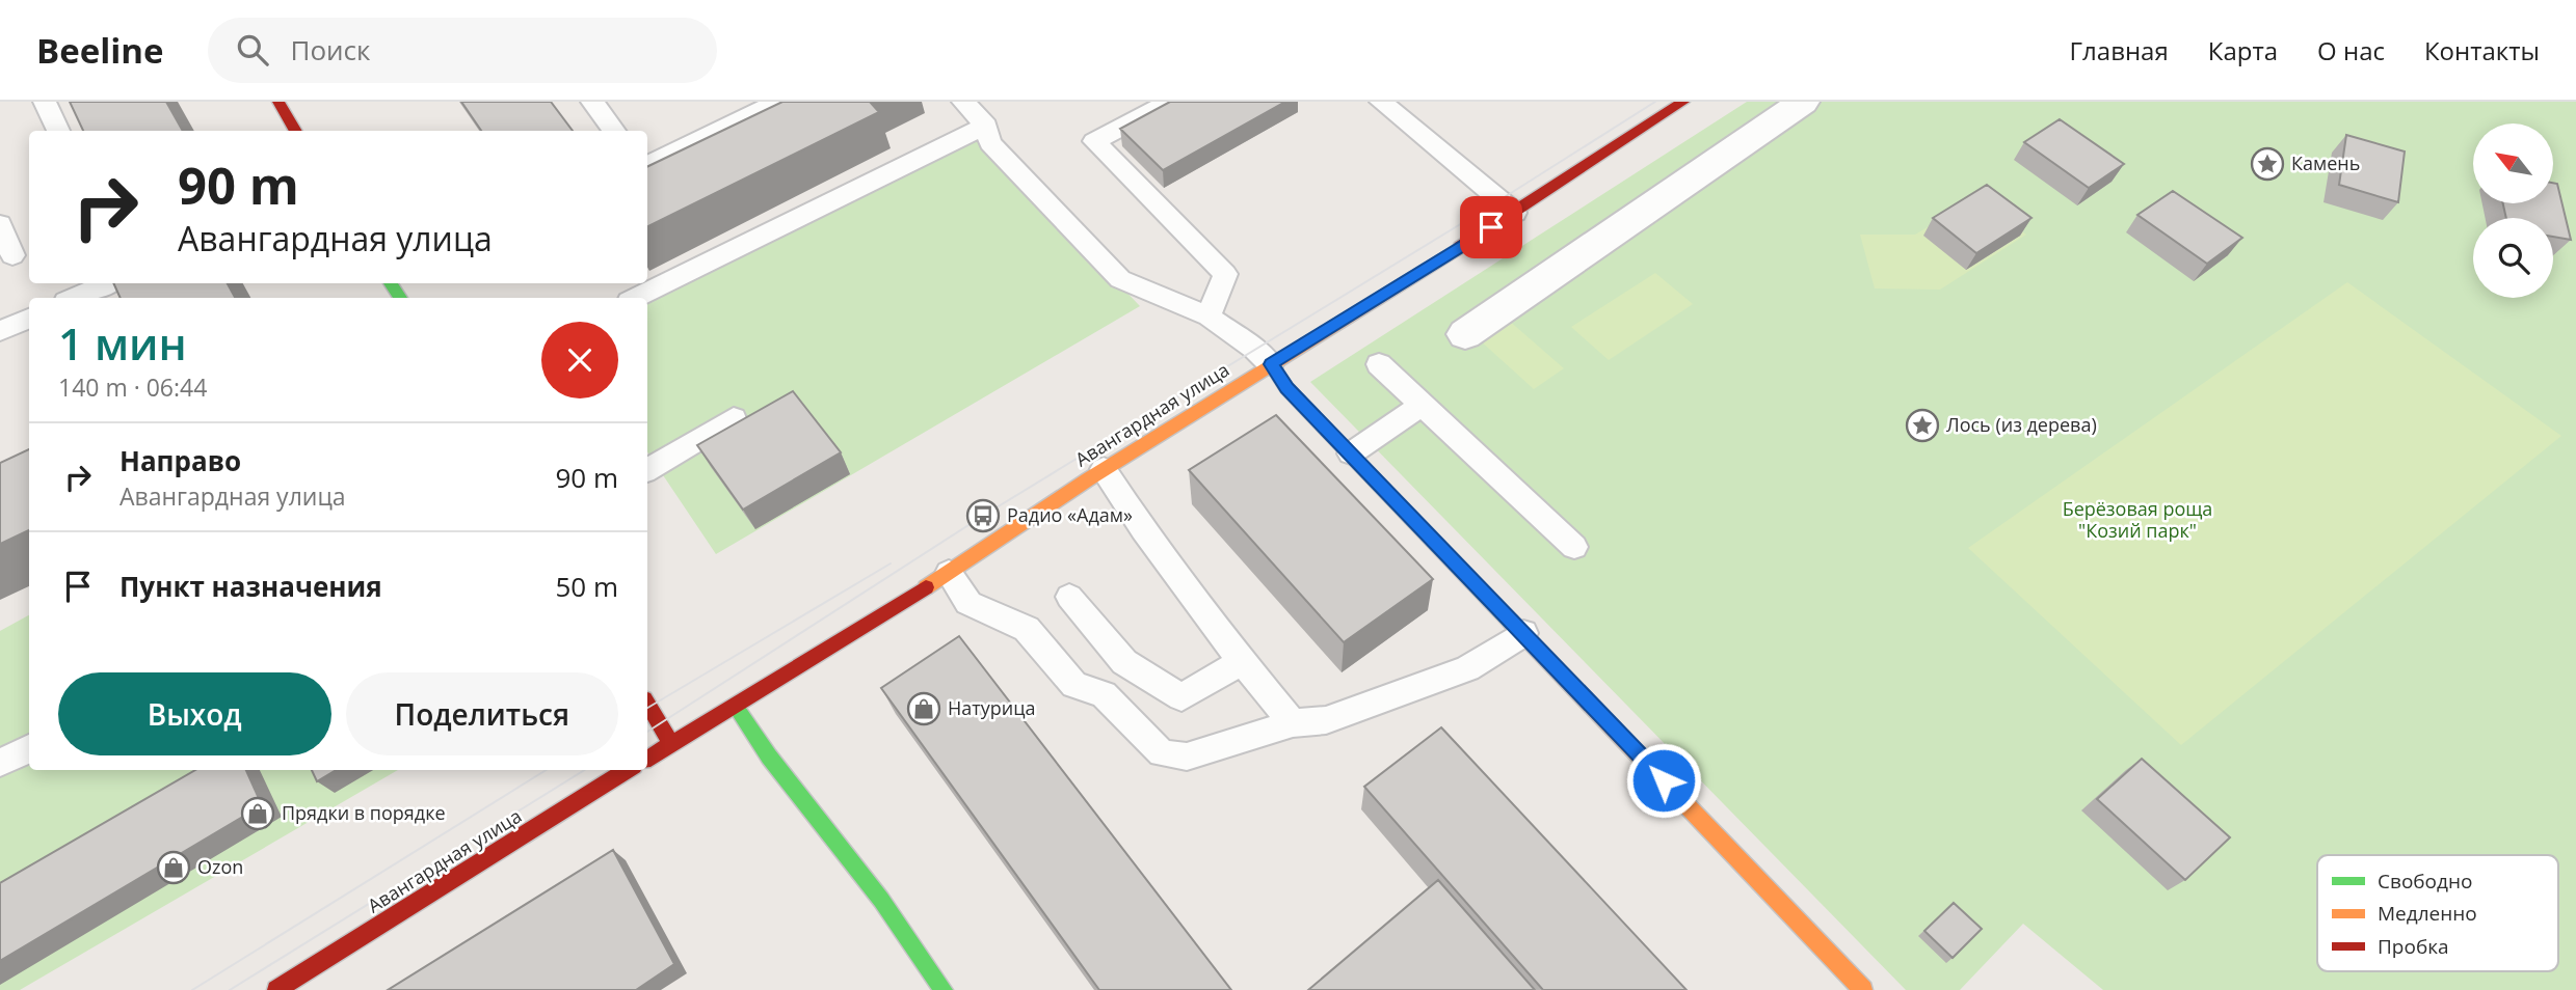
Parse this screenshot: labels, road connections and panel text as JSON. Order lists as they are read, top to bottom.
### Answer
{
  "streets": {
    "street": ["Авангардная улица"]
  },
  "parks": ["Берёзовая роща \"Козий парк\""],
  "places": {
    "place": ["Камень", "Лось (из дерева)"],
    "bus stop": ["Радио «Адам»"],
    "shop": ["Натурица", "Прядки в порядке", "Ozon"]
  },
  "legend": ["Свободно", "Медленно", "Пробка"],
  "north": "top left",
  "page": {
    "header": "Beeline",
    "search": "Поиск",
    "nav": [
      "Главная",
      "Карта",
      "О нас",
      "Контакты"
    ],
    "turn": ["90 m", "Авангардная улица"],
    "heading": ["1 мин", "140 m · 06:44"],
    "list": [
      {
        "name": "Направо",
        "note": "Авангардная улица",
        "value": "90 m"
      },
      {
        "name": "Пункт назначения",
        "value": "50 m"
      }
    ],
    "buttons": ["Выход", "Поделиться"]
  }
}
